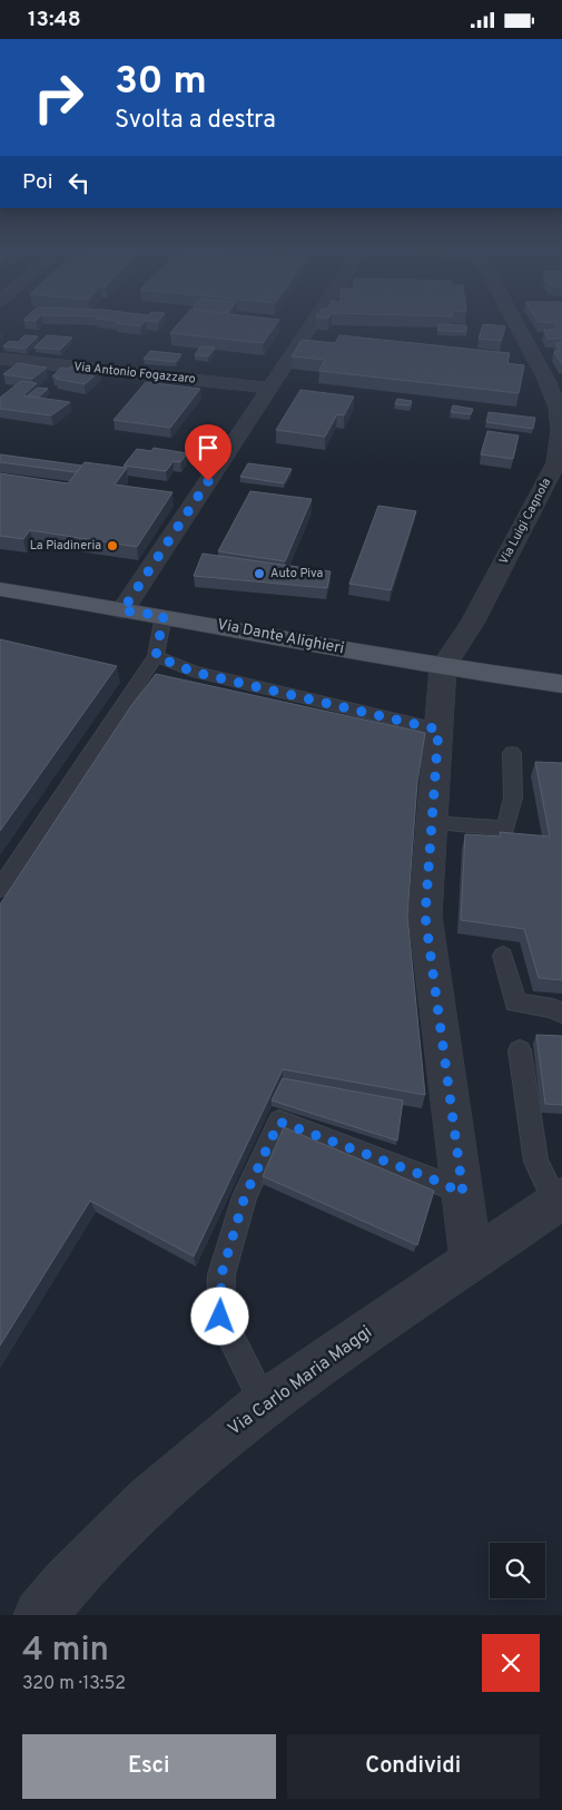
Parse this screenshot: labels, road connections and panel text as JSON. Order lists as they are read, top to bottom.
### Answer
{
  "streets": {
    "main road": ["Via Dante Alighieri"],
    "street": ["Via Antonio Fogazzaro", "Via Luigi Cagnola", "Via Carlo Maria Maggi"]
  },
  "crossings": [
    ["Via Luigi Cagnola", "Via Dante Alighieri"]
  ],
  "places": ["La Piadineria", "Auto Piva"],
  "page": {
    "status": "13:48",
    "turn": ["30 m", "Svolta a destra"],
    "then": "Poi",
    "heading": ["4 min", "320 m · 13:52"],
    "buttons": ["Esci", "Condividi"]
  }
}
